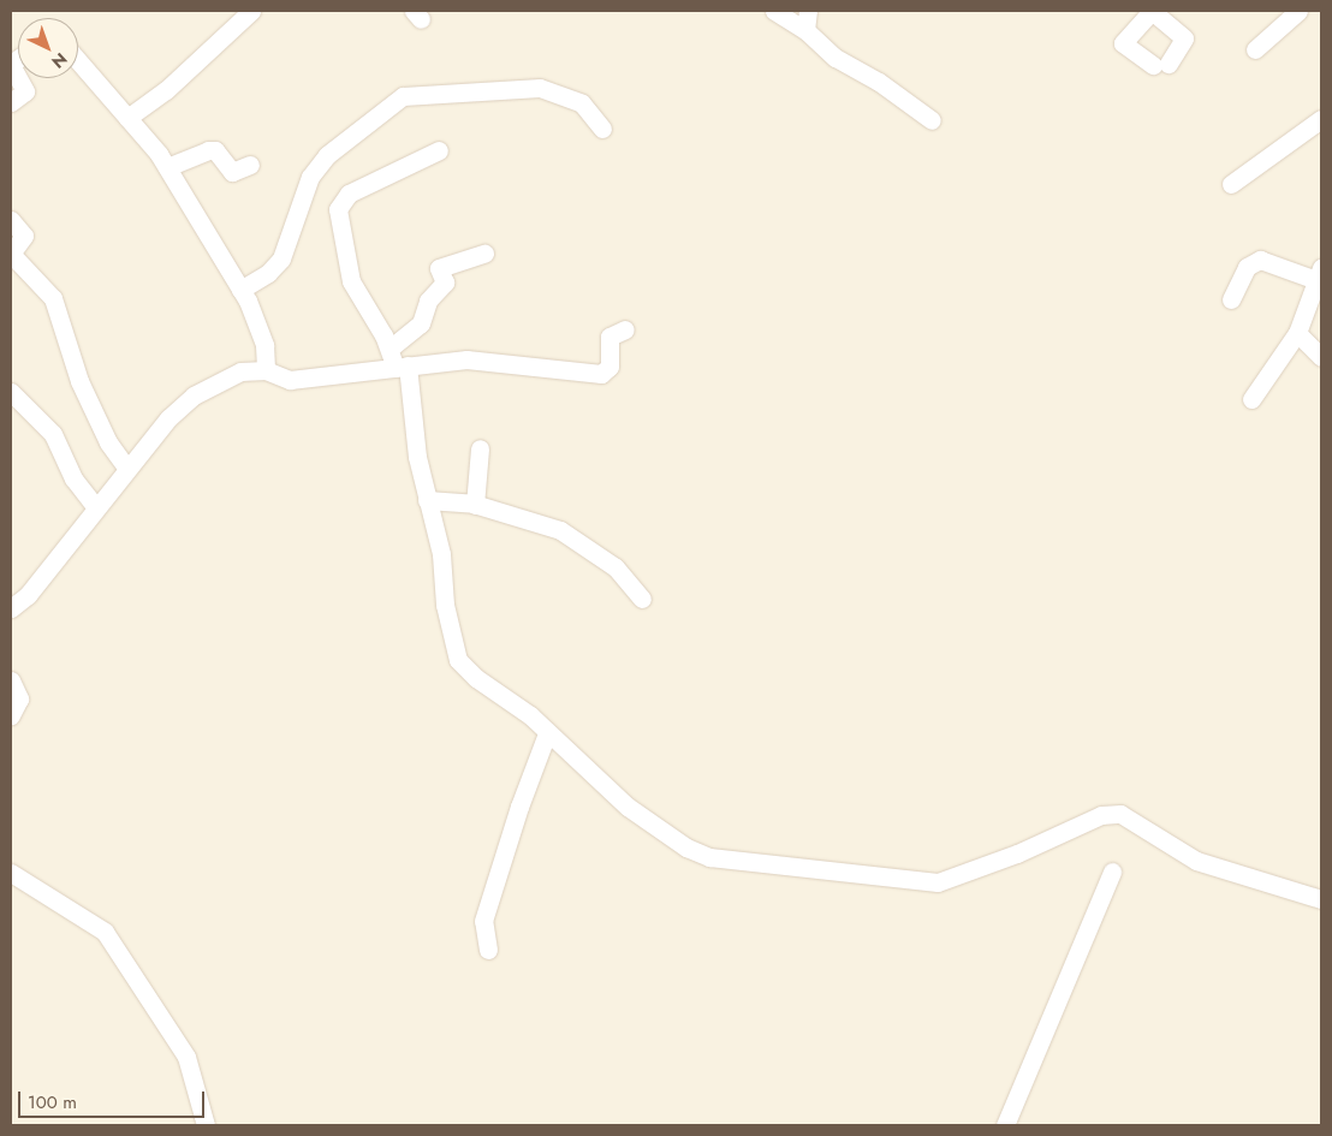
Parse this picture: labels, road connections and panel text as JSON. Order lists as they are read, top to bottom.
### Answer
{
  "scale_bar": "100 m",
  "north": "bottom right"
}
